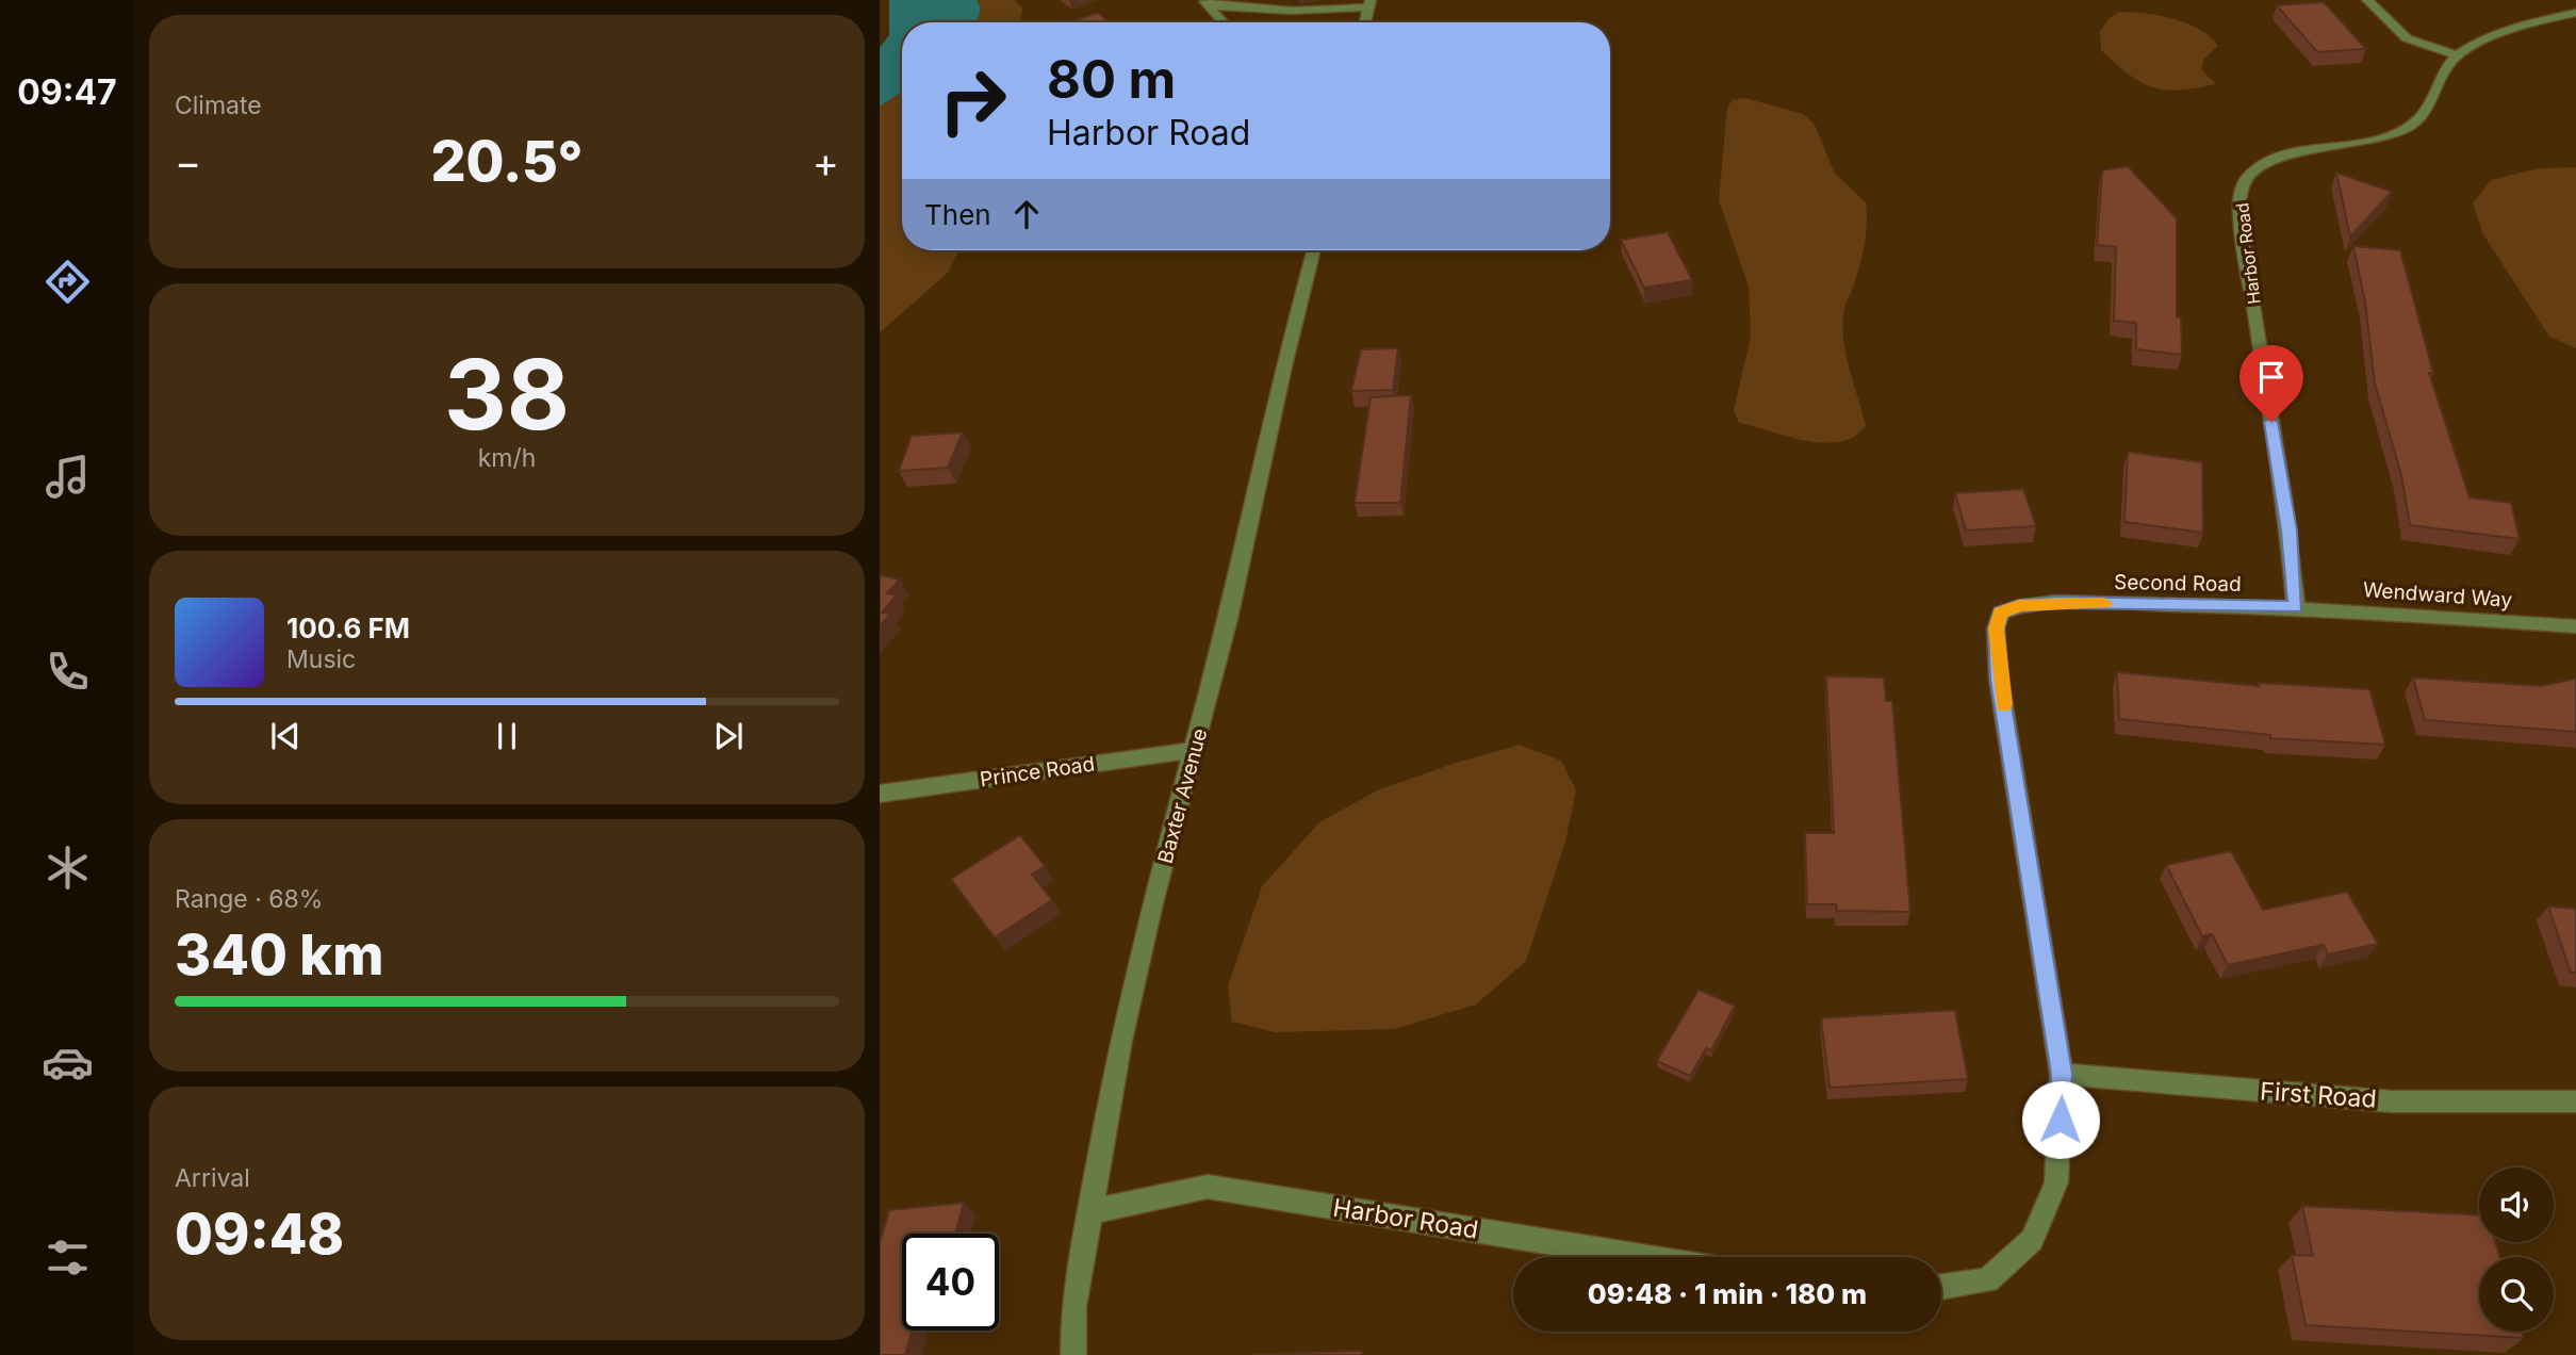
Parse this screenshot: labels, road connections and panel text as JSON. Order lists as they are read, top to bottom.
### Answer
{
  "streets": {
    "street": [
      "Harbor Road",
      "Second Road",
      "Wendward Way",
      "Prince Road",
      "Baxter Avenue",
      "First Road"
    ]
  },
  "crossings": [
    ["Harbor Road", "Second Road"],
    ["Harbor Road", "Wendward Way"],
    ["Harbor Road", "Baxter Avenue"],
    ["Second Road", "Wendward Way"],
    ["Second Road", "First Road"],
    ["Prince Road", "Baxter Avenue"]
  ],
  "page": {
    "tabs": "09:47",
    "tile": [
      "Climate",
      ["38", "km/h"],
      ["Range · 68%", "340 km"],
      ["Arrival", "09:48"]
    ],
    "turn": ["80 m", "Harbor Road"],
    "heat": ["−", "20.5°", "+"],
    "then": "Then",
    "song": ["100.6 FM", "Music"],
    "limit": "40",
    "trip": "09:48 · 1 min · 180 m"
  }
}
